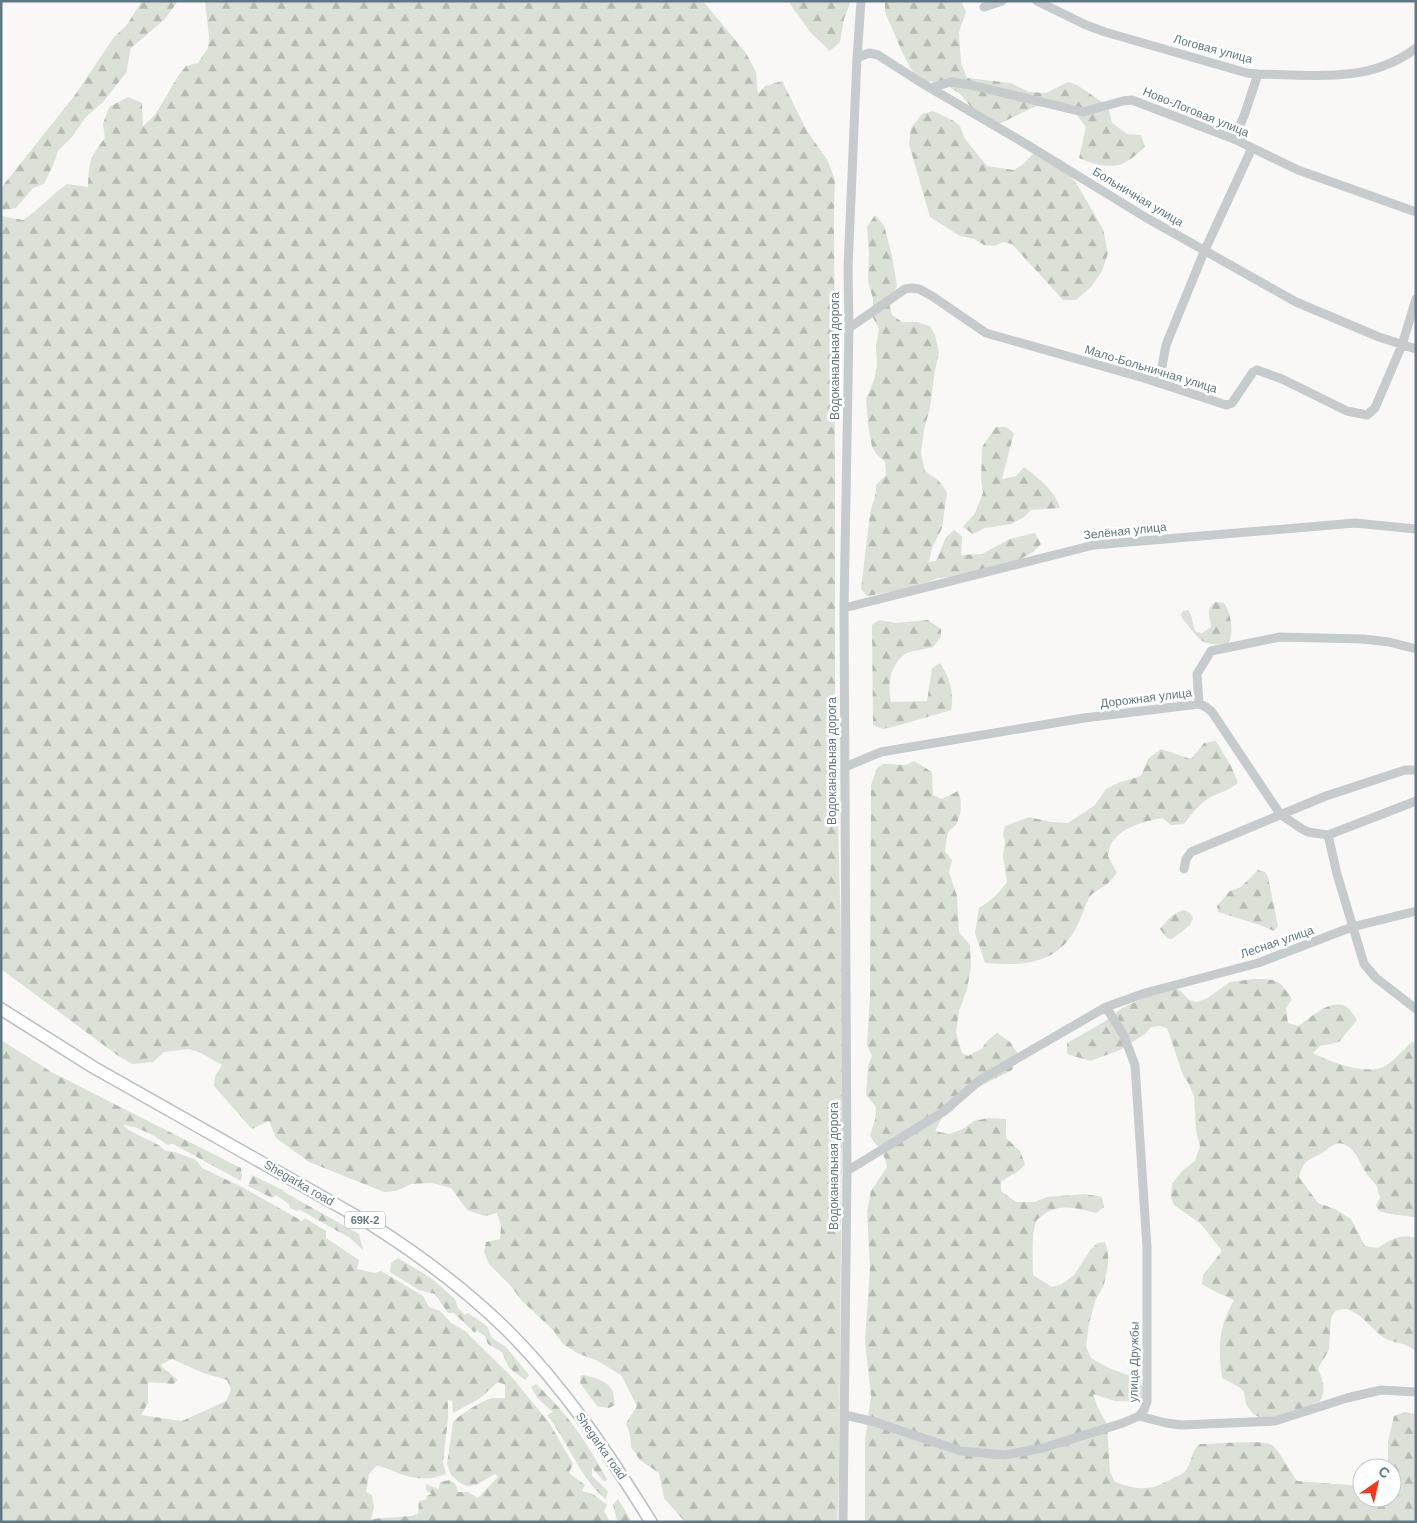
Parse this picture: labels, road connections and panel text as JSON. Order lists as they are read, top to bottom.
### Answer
{
  "streets": {
    "main road": ["Shegarka road", "69К-2"],
    "street": [
      "Логовая улица",
      "Ново-Логовая улица",
      "Больничная улица",
      "Водоканальная дорога",
      "Мало-Больничная улица",
      "Зелёная улица",
      "Дорожная улица",
      "Лесная улица",
      "улица Дружбы"
    ]
  },
  "crossings": [
    ["Ново-Логовая улица", "Больничная улица"],
    ["Больничная улица", "Водоканальная дорога"],
    ["Больничная улица", "Мало-Больничная улица"],
    ["Водоканальная дорога", "Мало-Больничная улица"],
    ["Водоканальная дорога", "Зелёная улица"],
    ["Водоканальная дорога", "Дорожная улица"],
    ["Водоканальная дорога", "Лесная улица"],
    ["Водоканальная дорога", "улица Дружбы"],
    ["Лесная улица", "улица Дружбы"]
  ],
  "north": "top right"
}
